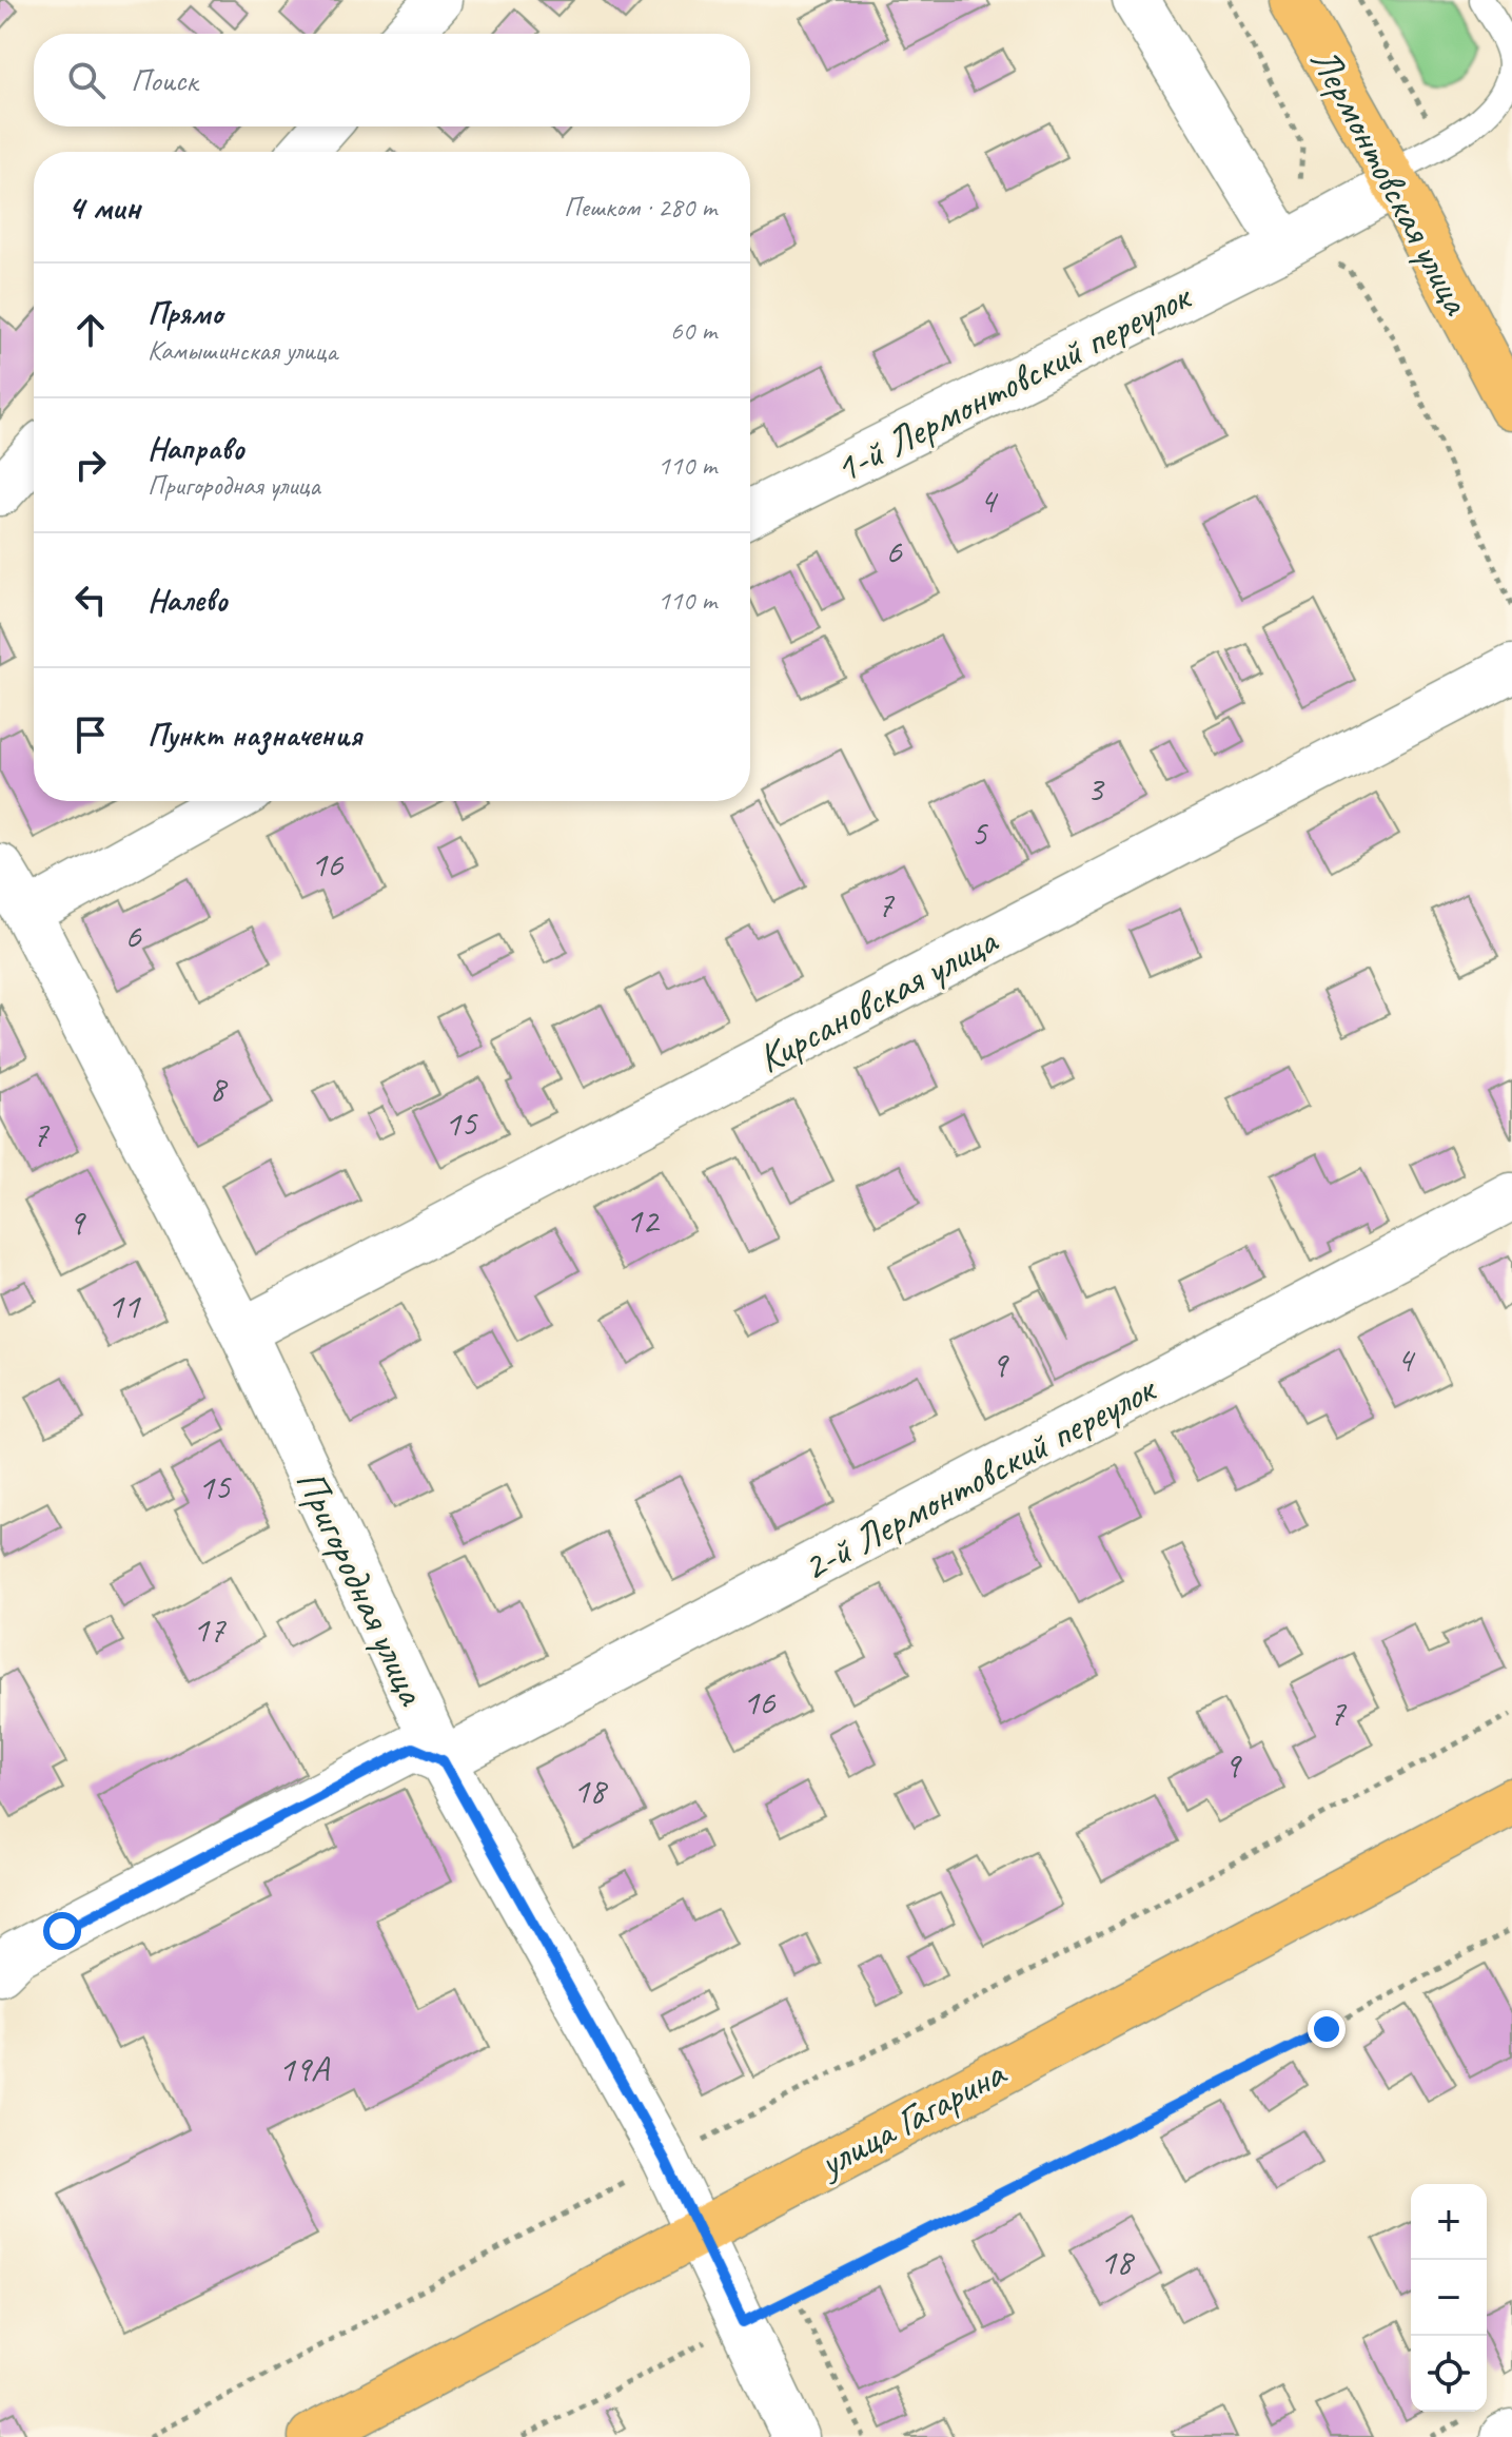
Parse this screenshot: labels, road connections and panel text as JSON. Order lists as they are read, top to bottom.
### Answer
{
  "streets": {
    "main road": ["Лермонтовская улица", "улица Гагарина"],
    "street": [
      "1-й Лермонтовский переулок",
      "Кирсановская улица",
      "2-й Лермонтовский переулок",
      "Пригородная улица"
    ]
  },
  "crossings": [
    ["Лермонтовская улица", "1-й Лермонтовский переулок"],
    ["Кирсановская улица", "Пригородная улица"],
    ["2-й Лермонтовский переулок", "Пригородная улица"],
    ["Пригородная улица", "улица Гагарина"]
  ],
  "house_numbers": [
    "4",
    "6",
    "3",
    "5",
    "16",
    "7",
    "6",
    "8",
    "15",
    "7",
    "12",
    "9",
    "11",
    "4",
    "9",
    "15",
    "17",
    "16",
    "7",
    "9",
    "18",
    "19А",
    "18"
  ],
  "page": {
    "search": "Поиск",
    "heading": ["4 мин", "Пешком · 280 m"],
    "list": [
      ["Прямо", "Камышинская улица", "60 m"],
      ["Направо", "Пригородная улица", "110 m"],
      ["Налево", "110 m"],
      "Пункт назначения"
    ],
    "map_buttons": ["+", "−"]
  }
}
